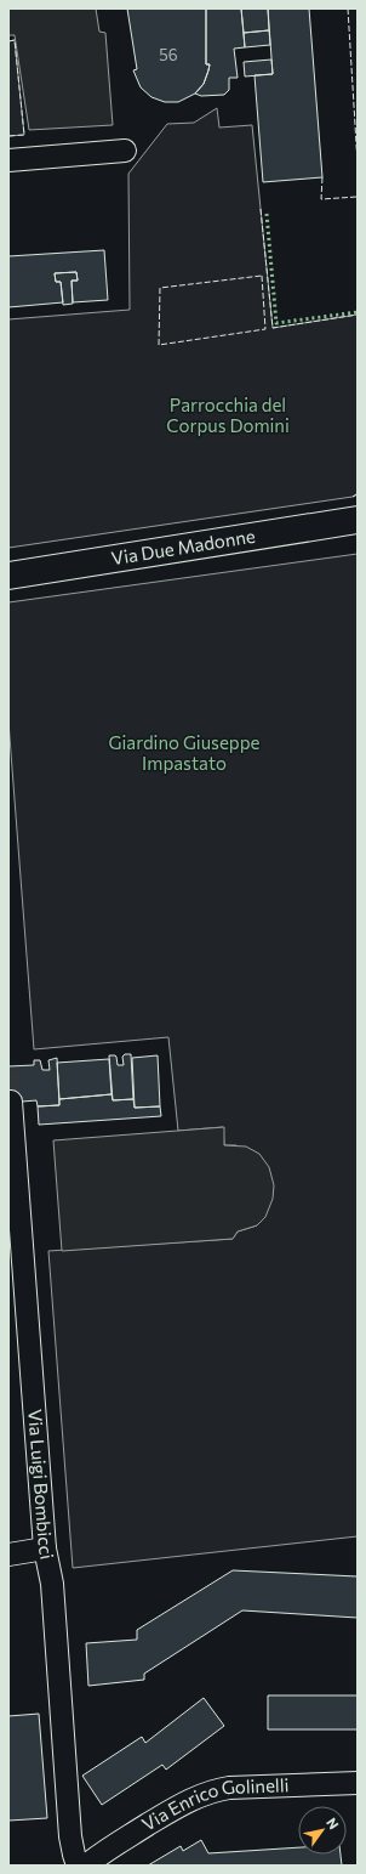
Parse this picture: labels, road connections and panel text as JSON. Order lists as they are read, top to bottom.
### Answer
{
  "streets": {
    "main road": ["Via Due Madonne"],
    "street": ["Via Luigi Bombicci", "Via Enrico Golinelli"]
  },
  "parks": ["Parrocchia del Corpus Domini", "Giardino Giuseppe Impastato"],
  "house_numbers": ["56"],
  "north": "top right"
}
